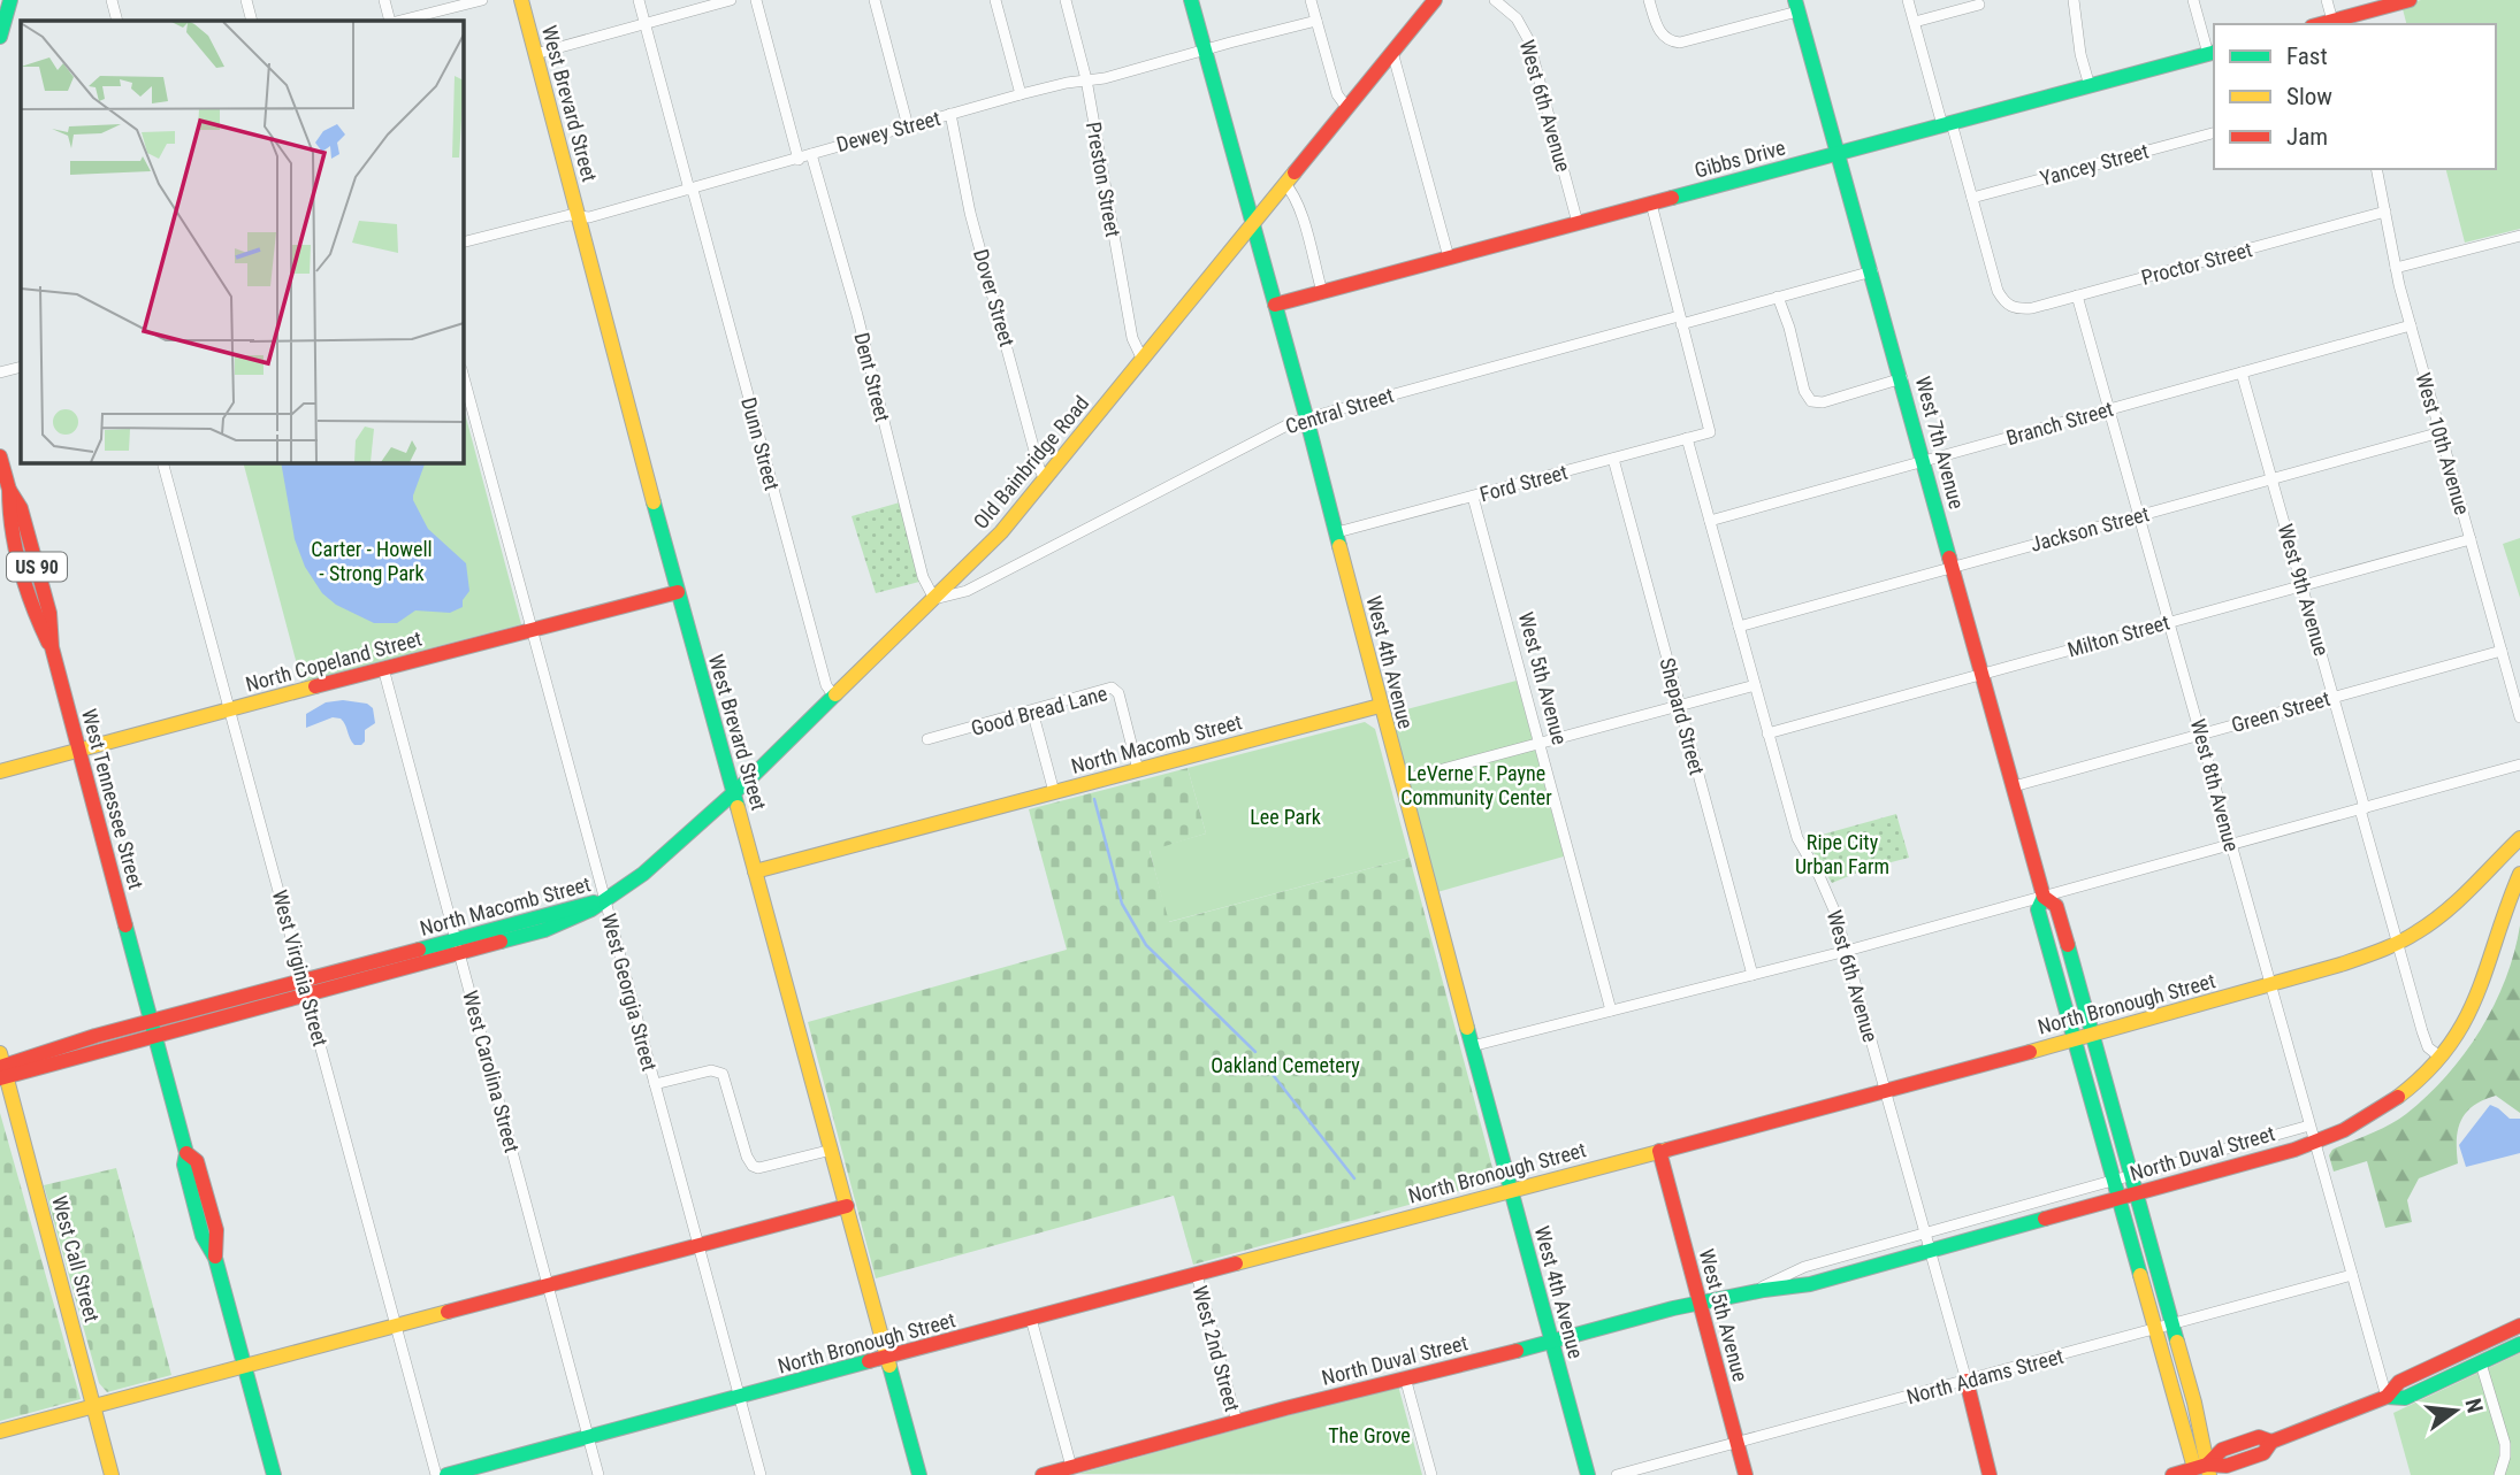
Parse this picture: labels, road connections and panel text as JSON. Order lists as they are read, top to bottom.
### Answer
{
  "streets": {
    "street": [
      "West Brevard Street",
      "West 6th Avenue",
      "Dewey Street",
      "Gibbs Drive",
      "Yancey Street",
      "Preston Street",
      "Proctor Street",
      "Dover Street",
      "Dent Street",
      "Central Street",
      "Branch Street",
      "West 7th Avenue",
      "Dunn Street",
      "West 10th Avenue",
      "Old Bainbridge Road",
      "Ford Street",
      "Jackson Street",
      "US 90",
      "West 9th Avenue",
      "Milton Street",
      "North Copeland Street",
      "West 4th Avenue",
      "West 5th Avenue",
      "Good Bread Lane",
      "Green Street",
      "Shepard Street",
      "North Macomb Street",
      "West 8th Avenue",
      "West Tennessee Street",
      "West Virginia Street",
      "West Georgia Street",
      "North Bronough Street",
      "West Carolina Street",
      "North Duval Street",
      "West Call Street",
      "West 2nd Street",
      "North Adams Street"
    ]
  },
  "crossings": [
    ["West Brevard Street", "Dewey Street"],
    ["West Brevard Street", "Old Bainbridge Road"],
    ["West Brevard Street", "North Copeland Street"],
    ["West Brevard Street", "North Macomb Street"],
    ["West Brevard Street", "North Bronough Street"],
    ["West 6th Avenue", "Gibbs Drive"],
    ["West 6th Avenue", "Branch Street"],
    ["West 6th Avenue", "Ford Street"],
    ["West 6th Avenue", "Jackson Street"],
    ["West 6th Avenue", "Milton Street"],
    ["West 6th Avenue", "North Bronough Street"],
    ["West 6th Avenue", "North Duval Street"],
    ["West 6th Avenue", "North Adams Street"],
    ["Dewey Street", "Preston Street"],
    ["Dewey Street", "Dover Street"],
    ["Dewey Street", "Dent Street"],
    ["Dewey Street", "Dunn Street"],
    ["Dewey Street", "West 4th Avenue"],
    ["Gibbs Drive", "West 7th Avenue"],
    ["Gibbs Drive", "West 4th Avenue"],
    ["Yancey Street", "Proctor Street"],
    ["Preston Street", "Old Bainbridge Road"],
    ["Proctor Street", "West 10th Avenue"],
    ["Proctor Street", "West 8th Avenue"],
    ["Dover Street", "Old Bainbridge Road"],
    ["Dent Street", "Central Street"],
    ["Dent Street", "Old Bainbridge Road"],
    ["Central Street", "West 7th Avenue"],
    ["Central Street", "Old Bainbridge Road"],
    ["Central Street", "Ford Street"],
    ["Central Street", "West 4th Avenue"],
    ["Branch Street", "West 7th Avenue"],
    ["Branch Street", "West 10th Avenue"],
    ["Branch Street", "West 9th Avenue"],
    ["Branch Street", "West 8th Avenue"],
    ["West 7th Avenue", "Jackson Street"],
    ["West 7th Avenue", "Milton Street"],
    ["West 7th Avenue", "Green Street"],
    ["West 7th Avenue", "North Bronough Street"],
    ["West 7th Avenue", "North Duval Street"],
    ["West 7th Avenue", "North Adams Street"],
    ["Dunn Street", "Old Bainbridge Road"],
    ["West 10th Avenue", "Jackson Street"],
    ["West 10th Avenue", "Milton Street"],
    ["West 10th Avenue", "Green Street"],
    ["Old Bainbridge Road", "West 4th Avenue"],
    ["Old Bainbridge Road", "North Macomb Street"],
    ["Old Bainbridge Road", "West Georgia Street"],
    ["Ford Street", "West 4th Avenue"],
    ["Ford Street", "West 5th Avenue"],
    ["Ford Street", "Shepard Street"],
    ["Jackson Street", "West 9th Avenue"],
    ["Jackson Street", "West 8th Avenue"],
    ["West 9th Avenue", "Milton Street"],
    ["West 9th Avenue", "Green Street"],
    ["West 9th Avenue", "North Bronough Street"],
    ["West 9th Avenue", "North Duval Street"],
    ["Milton Street", "West 8th Avenue"],
    ["North Copeland Street", "West Tennessee Street"],
    ["North Copeland Street", "West Virginia Street"],
    ["North Copeland Street", "West Georgia Street"],
    ["North Copeland Street", "West Carolina Street"],
    ["West 4th Avenue", "North Macomb Street"],
    ["West 4th Avenue", "North Bronough Street"],
    ["West 4th Avenue", "North Duval Street"],
    ["West 5th Avenue", "North Bronough Street"],
    ["West 5th Avenue", "North Duval Street"],
    ["West 5th Avenue", "North Adams Street"],
    ["Good Bread Lane", "North Macomb Street"],
    ["Green Street", "West 8th Avenue"],
    ["North Macomb Street", "West Tennessee Street"],
    ["North Macomb Street", "West Virginia Street"],
    ["North Macomb Street", "West Georgia Street"],
    ["North Macomb Street", "West Carolina Street"],
    ["North Macomb Street", "West Call Street"],
    ["West 8th Avenue", "North Bronough Street"],
    ["West 8th Avenue", "North Duval Street"],
    ["West 8th Avenue", "North Adams Street"],
    ["West Georgia Street", "North Bronough Street"],
    ["North Bronough Street", "West Carolina Street"],
    ["North Bronough Street", "West 2nd Street"],
    ["North Duval Street", "West 2nd Street"]
  ],
  "parks": [
    "Carter - Howell - Strong Park",
    "LeVerne F. Payne Community Center",
    "Lee Park",
    "Ripe City Urban Farm",
    "Oakland Cemetery",
    "The Grove"
  ],
  "legend": ["Fast", "Slow", "Jam"],
  "north": "right"
}
